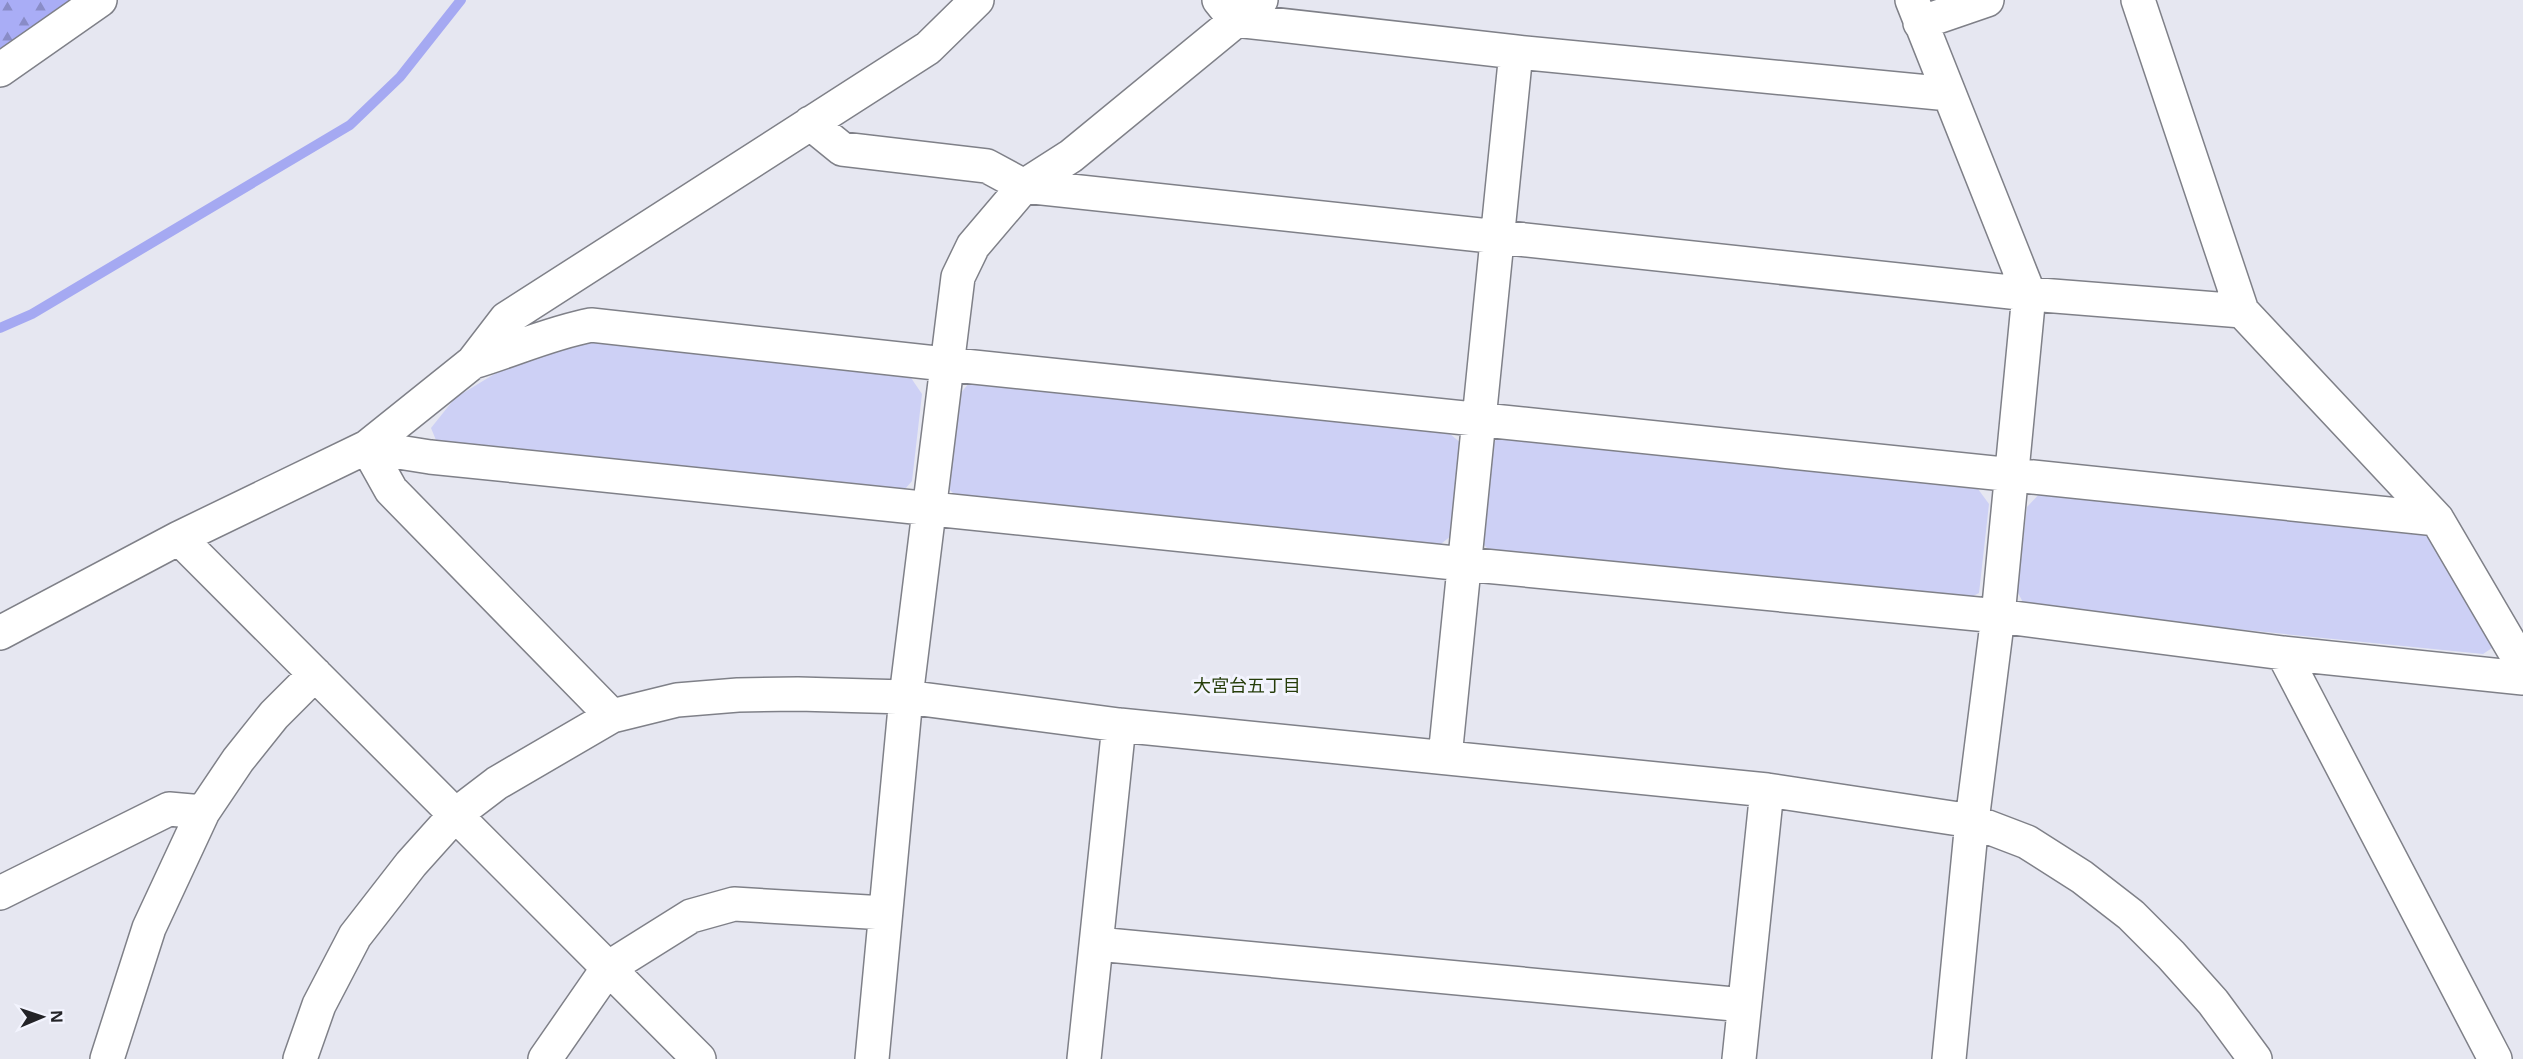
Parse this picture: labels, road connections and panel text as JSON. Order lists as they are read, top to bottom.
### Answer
{
  "districts": ["大宮台五丁目"],
  "north": "right"
}
